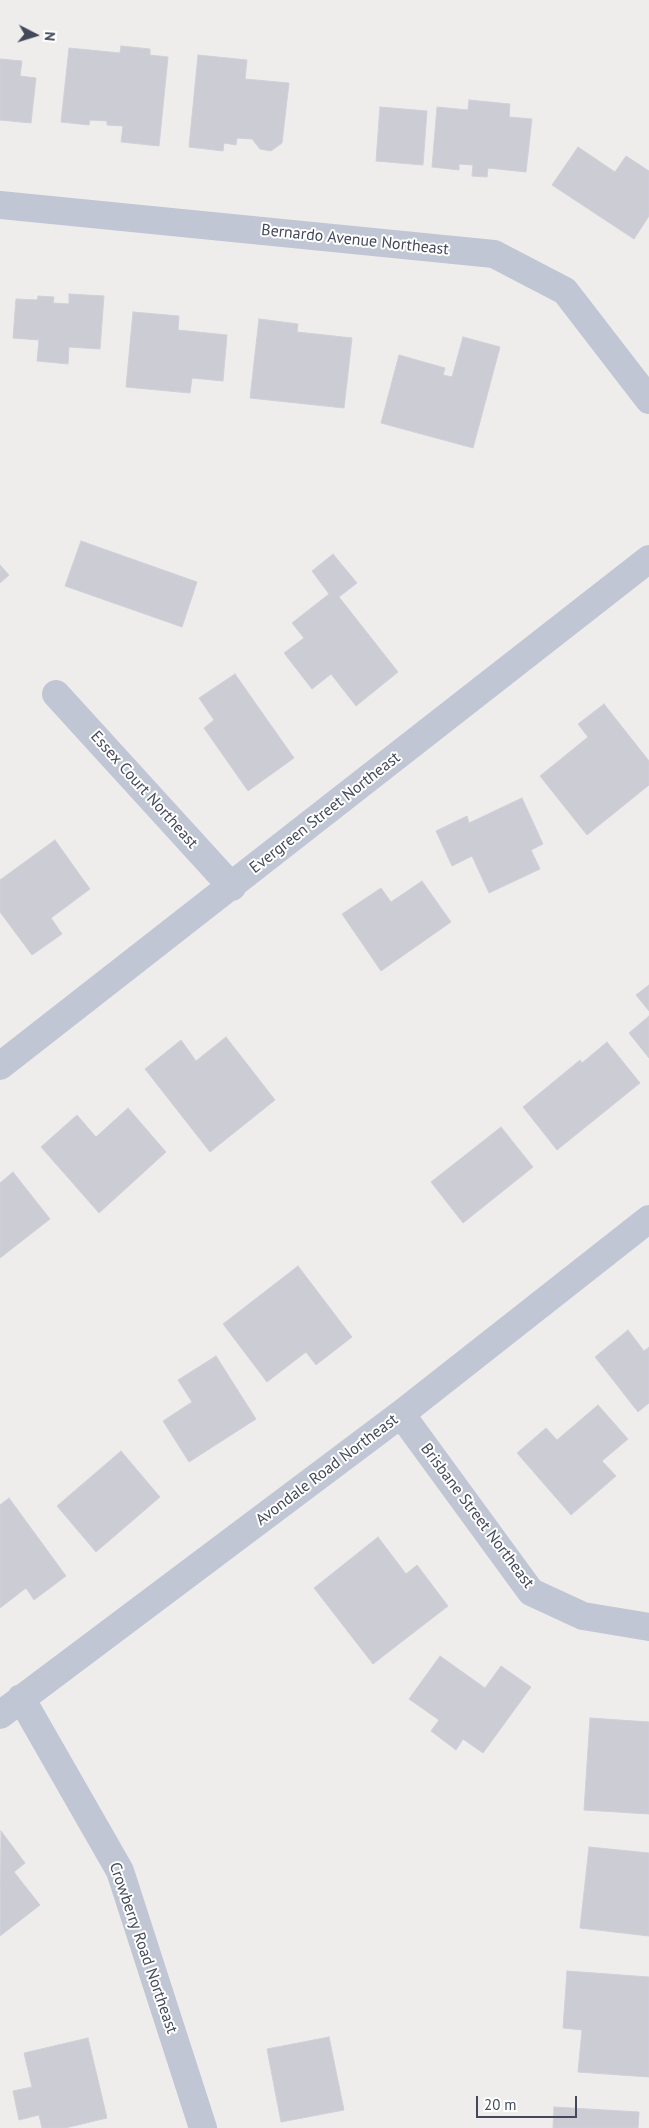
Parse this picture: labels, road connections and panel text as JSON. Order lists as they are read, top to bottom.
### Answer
{
  "streets": {
    "street": [
      "Bernardo Avenue Northeast",
      "Essex Court Northeast",
      "Evergreen Street Northeast",
      "Avondale Road Northeast",
      "Brisbane Street Northeast",
      "Crowberry Road Northeast"
    ]
  },
  "crossings": [
    ["Essex Court Northeast", "Evergreen Street Northeast"],
    ["Avondale Road Northeast", "Brisbane Street Northeast"],
    ["Avondale Road Northeast", "Crowberry Road Northeast"]
  ],
  "scale_bar": "20 m",
  "north": "right"
}
